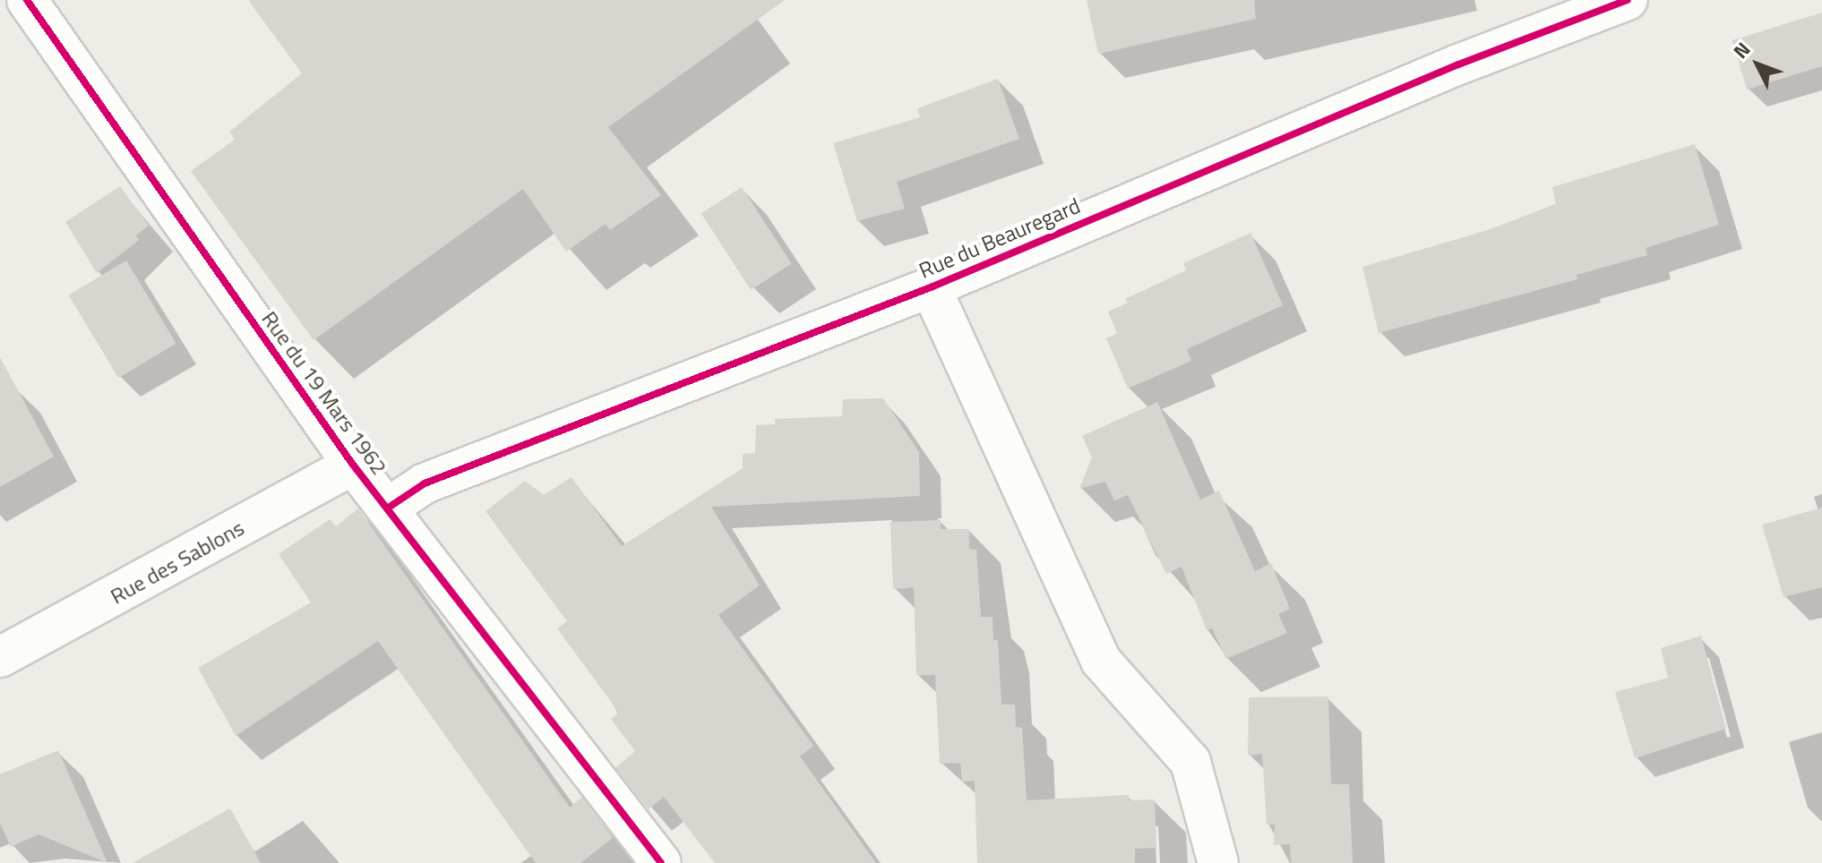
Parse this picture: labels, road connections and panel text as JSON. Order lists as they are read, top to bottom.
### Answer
{
  "streets": {
    "street": ["Rue du Beauregard", "Rue du 19 Mars 1962", "Rue des Sablons"]
  },
  "crossings": [
    ["Rue du Beauregard", "Rue du 19 Mars 1962"],
    ["Rue du 19 Mars 1962", "Rue des Sablons"]
  ],
  "north": "top left"
}
